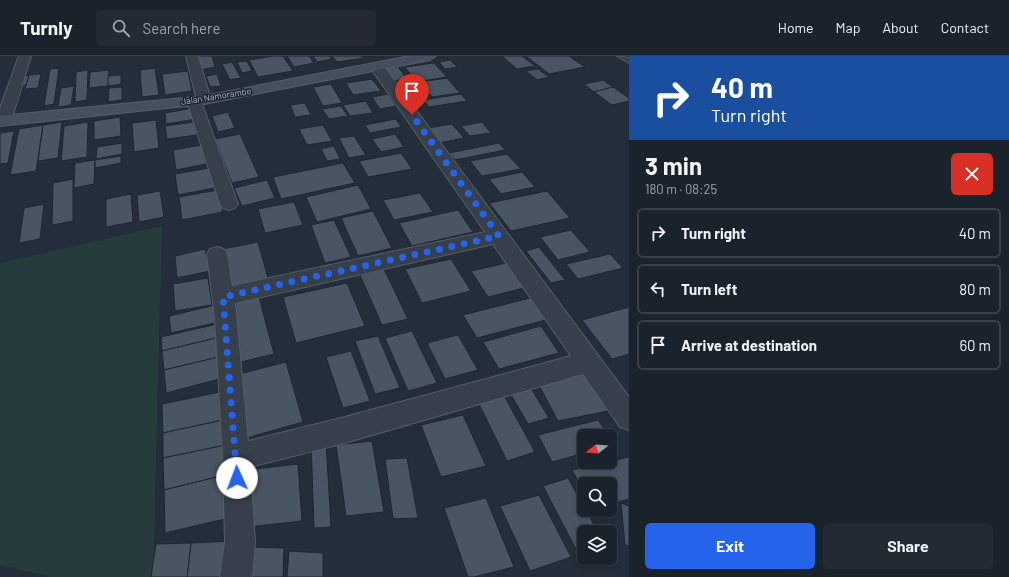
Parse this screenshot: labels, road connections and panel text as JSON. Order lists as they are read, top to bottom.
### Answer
{
  "streets": {
    "main road": ["Jalan Namorambe"]
  },
  "north": "left",
  "page": {
    "header": "Turnly",
    "search": "Search here",
    "nav": [
      "Home",
      "Map",
      "About",
      "Contact"
    ],
    "turn": ["40 m", "Turn right"],
    "heading": ["3 min", "180 m · 08:25"],
    "list": [
      {
        "name": "Turn right",
        "value": "40 m"
      },
      {
        "name": "Turn left",
        "value": "80 m"
      },
      {
        "name": "Arrive at destination",
        "value": "60 m"
      }
    ],
    "buttons": ["Exit", "Share"]
  }
}
